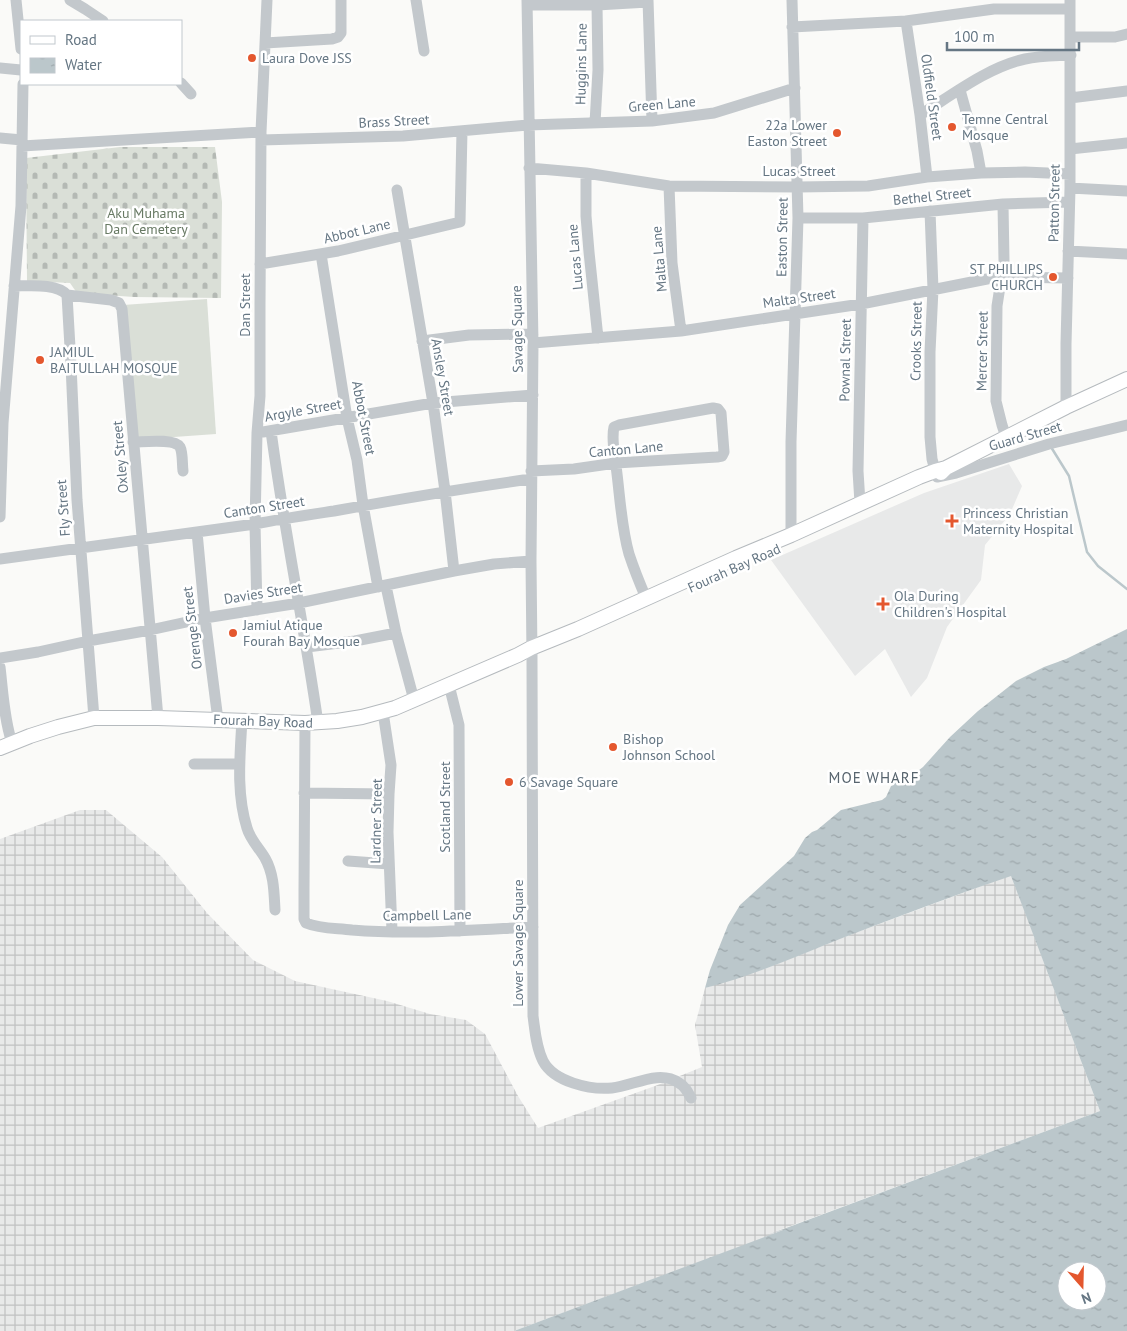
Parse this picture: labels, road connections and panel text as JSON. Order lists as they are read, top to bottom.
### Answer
{
  "streets": {
    "main road": ["Fourah Bay Road"],
    "street": [
      "Huggins Lane",
      "Oldfield Street",
      "Green Lane",
      "Brass Street",
      "Lucas Street",
      "Bethel Street",
      "Patton Street",
      "Abbot Lane",
      "Easton Street",
      "Lucas Lane",
      "Malta Lane",
      "Malta Street",
      "Dan Street",
      "Savage Square",
      "Crooks Street",
      "Mercer Street",
      "Pownal Street",
      "Ansley Street",
      "Argyle Street",
      "Abbot Street",
      "Guard Street",
      "Canton Lane",
      "Oxley Street",
      "Canton Street",
      "Fly Street",
      "Davies Street",
      "Orenge Street",
      "Scotland Street",
      "Lardner Street",
      "Campbell Lane",
      "Lower Savage Square"
    ]
  },
  "crossings": [
    ["Huggins Lane", "Green Lane"],
    ["Oldfield Street", "Lucas Street"],
    ["Green Lane", "Brass Street"],
    ["Green Lane", "Easton Street"],
    ["Green Lane", "Savage Square"],
    ["Brass Street", "Abbot Lane"],
    ["Brass Street", "Dan Street"],
    ["Brass Street", "Savage Square"],
    ["Lucas Street", "Patton Street"],
    ["Lucas Street", "Easton Street"],
    ["Lucas Street", "Lucas Lane"],
    ["Lucas Street", "Malta Lane"],
    ["Lucas Street", "Savage Square"],
    ["Bethel Street", "Patton Street"],
    ["Bethel Street", "Easton Street"],
    ["Bethel Street", "Crooks Street"],
    ["Bethel Street", "Mercer Street"],
    ["Bethel Street", "Pownal Street"],
    ["Patton Street", "Malta Street"],
    ["Patton Street", "Fourah Bay Road"],
    ["Abbot Lane", "Dan Street"],
    ["Abbot Lane", "Ansley Street"],
    ["Abbot Lane", "Abbot Street"],
    ["Easton Street", "Malta Street"],
    ["Easton Street", "Fourah Bay Road"],
    ["Lucas Lane", "Malta Street"],
    ["Malta Lane", "Malta Street"],
    ["Malta Street", "Savage Square"],
    ["Malta Street", "Crooks Street"],
    ["Malta Street", "Mercer Street"],
    ["Malta Street", "Pownal Street"],
    ["Malta Street", "Ansley Street"],
    ["Dan Street", "Argyle Street"],
    ["Dan Street", "Canton Street"],
    ["Dan Street", "Davies Street"],
    ["Savage Square", "Argyle Street"],
    ["Savage Square", "Canton Lane"],
    ["Savage Square", "Canton Street"],
    ["Savage Square", "Fourah Bay Road"],
    ["Savage Square", "Davies Street"],
    ["Savage Square", "Lower Savage Square"],
    ["Crooks Street", "Guard Street"],
    ["Crooks Street", "Fourah Bay Road"],
    ["Mercer Street", "Fourah Bay Road"],
    ["Pownal Street", "Fourah Bay Road"],
    ["Ansley Street", "Argyle Street"],
    ["Ansley Street", "Canton Street"],
    ["Ansley Street", "Davies Street"],
    ["Argyle Street", "Abbot Street"],
    ["Abbot Street", "Canton Street"],
    ["Abbot Street", "Fourah Bay Road"],
    ["Abbot Street", "Davies Street"],
    ["Guard Street", "Fourah Bay Road"],
    ["Canton Lane", "Canton Street"],
    ["Oxley Street", "Canton Street"],
    ["Oxley Street", "Fly Street"],
    ["Oxley Street", "Fourah Bay Road"],
    ["Oxley Street", "Davies Street"],
    ["Canton Street", "Fly Street"],
    ["Canton Street", "Orenge Street"],
    ["Fly Street", "Fourah Bay Road"],
    ["Fly Street", "Davies Street"],
    ["Fourah Bay Road", "Orenge Street"],
    ["Fourah Bay Road", "Scotland Street"],
    ["Fourah Bay Road", "Lardner Street"],
    ["Fourah Bay Road", "Lower Savage Square"],
    ["Davies Street", "Orenge Street"],
    ["Scotland Street", "Campbell Lane"],
    ["Lardner Street", "Campbell Lane"],
    ["Campbell Lane", "Lower Savage Square"]
  ],
  "districts": ["MOE WHARF"],
  "parks": ["Aku Muhama Dan Cemetery"],
  "places": {
    "other": [
      "Laura Dove JSS",
      "Temne Central Mosque",
      "22a Lower Easton Street",
      "ST PHILLIPS CHURCH",
      "JAMIUL BAITULLAH MOSQUE",
      "Jamiul Atique Fourah Bay Mosque",
      "Bishop Johnson School",
      "6 Savage Square"
    ],
    "health": ["Princess Christian Maternity Hospital", "Ola During Children's Hospital"]
  },
  "legend": ["Road", "Water"],
  "scale_bar": "100 m",
  "north": "bottom"
}
